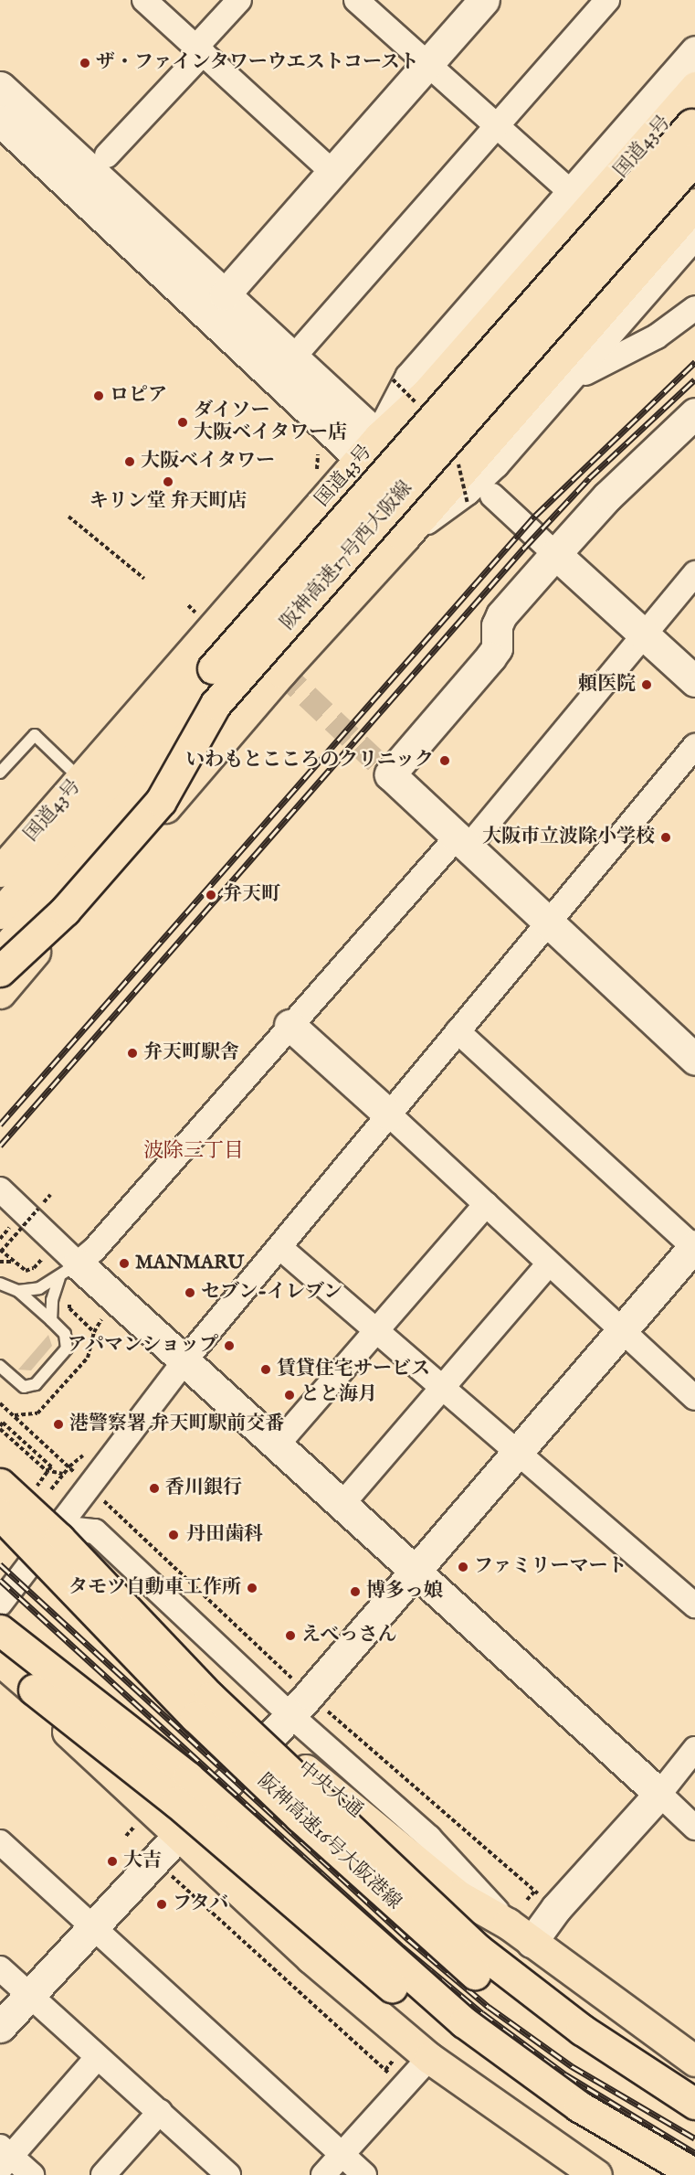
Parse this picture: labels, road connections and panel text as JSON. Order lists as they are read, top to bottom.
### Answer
{
  "streets": {
    "main road": [
      "国道43号",
      "阪神高速17号西大阪線",
      "中央大通",
      "阪神高速16号大阪港線"
    ]
  },
  "districts": ["波除三丁目"],
  "places": [
    "ザ・ファインタワーウエストコースト",
    "ロピア",
    "ダイソー 大阪ベイタワー店",
    "大阪ベイタワー",
    "キリン堂 弁天町店",
    "頼医院",
    "いわもとこころのクリニック",
    "大阪市立波除小学校",
    "弁天町",
    "弁天町駅舎",
    "MANMARU",
    "セブン-イレブン",
    "アパマンショップ",
    "賃貸住宅サービス",
    "とと海月",
    "港警察署 弁天町駅前交番",
    "香川銀行",
    "丹田歯科",
    "ファミリーマート",
    "タモツ自動車工作所",
    "博多っ娘",
    "えべっさん",
    "大吉",
    "フタバ"
  ]
}
